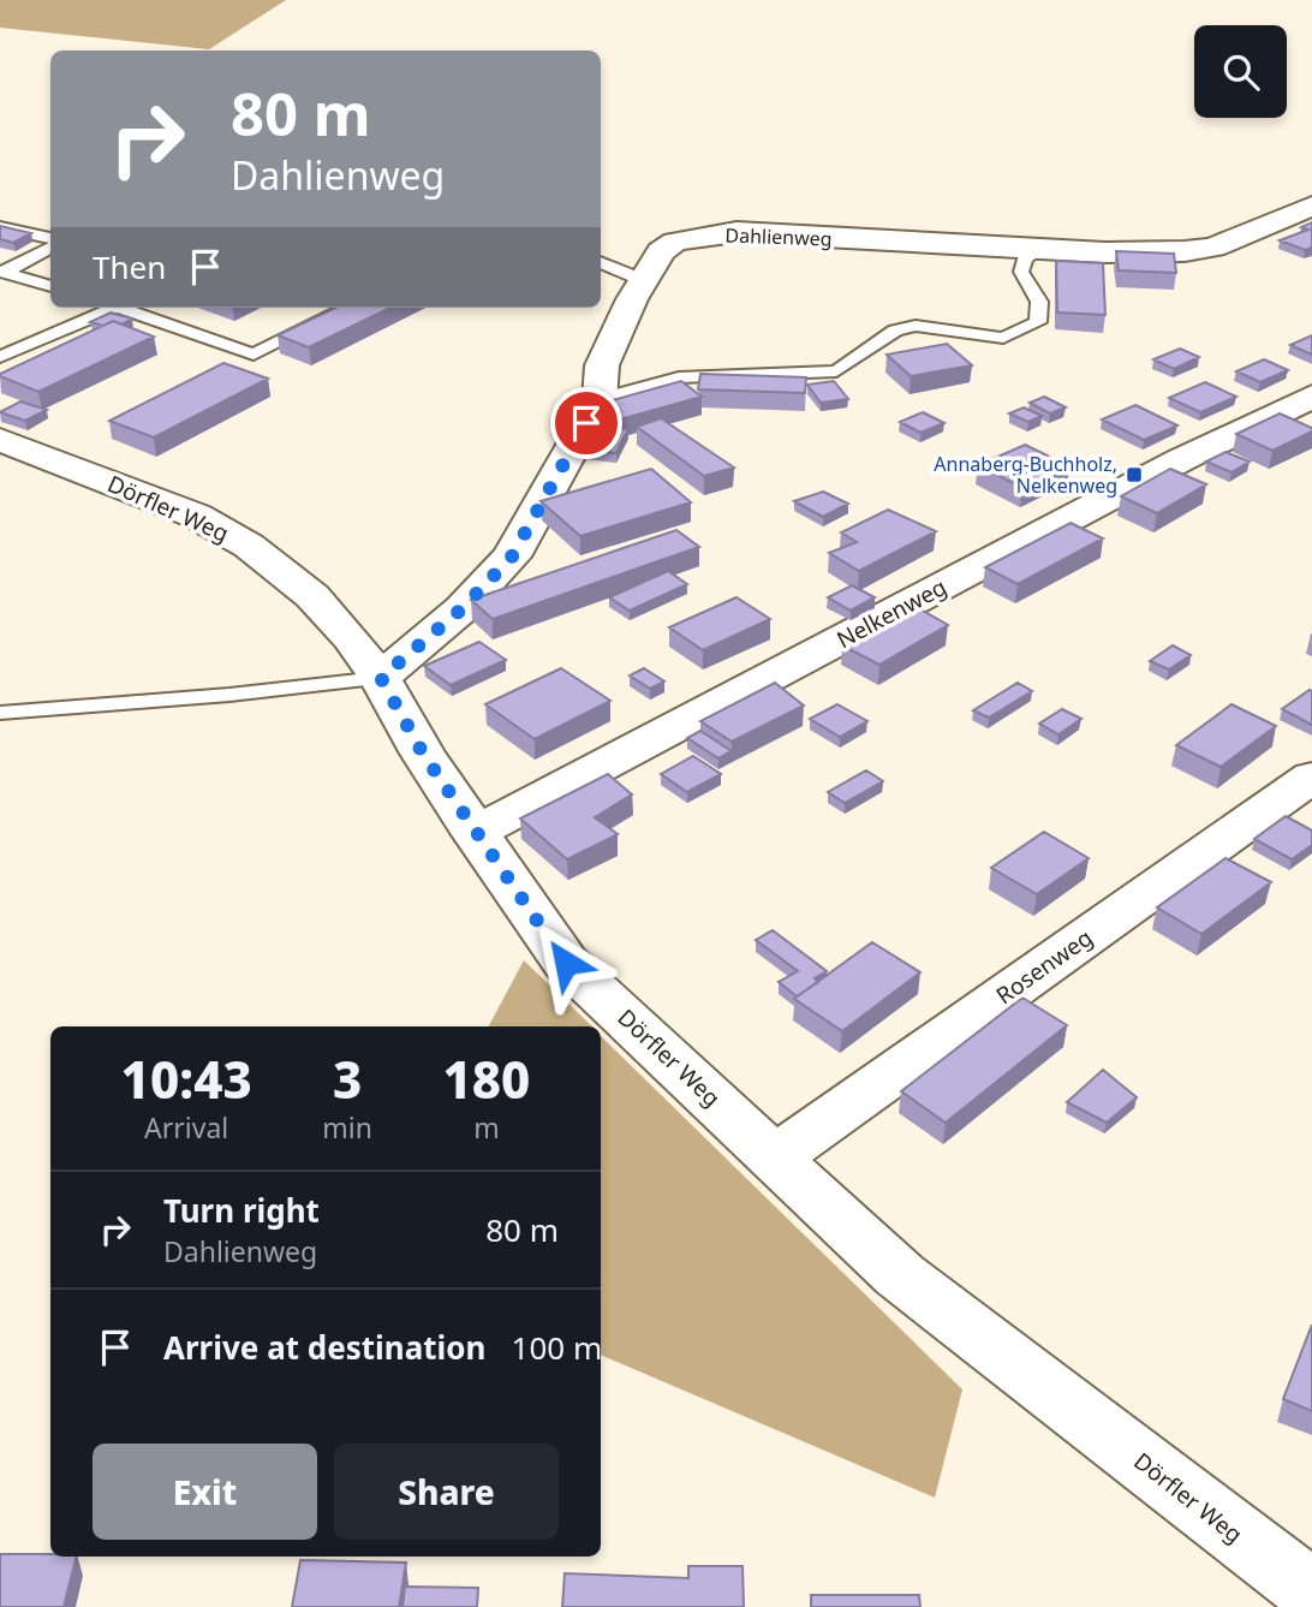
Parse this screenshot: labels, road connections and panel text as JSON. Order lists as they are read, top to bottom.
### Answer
{
  "streets": {
    "street": [
      "Dahlienweg",
      "Dörfler Weg",
      "Nelkenweg",
      "Rosenweg"
    ]
  },
  "crossings": [
    ["Dahlienweg", "Dörfler Weg"],
    ["Dörfler Weg", "Nelkenweg"],
    ["Dörfler Weg", "Rosenweg"]
  ],
  "places": {
    "transit": ["Annaberg-Buchholz, Nelkenweg"]
  },
  "page": {
    "turn": ["80 m", "Dahlienweg"],
    "then": "Then",
    "eta": [
      "10:43",
      "Arrival",
      "3",
      "min",
      "180",
      "m"
    ],
    "list": [
      {
        "name": "Turn right",
        "note": "Dahlienweg",
        "value": "80 m"
      },
      {
        "name": "Arrive at destination",
        "value": "100 m"
      }
    ],
    "buttons": ["Exit", "Share"]
  }
}
